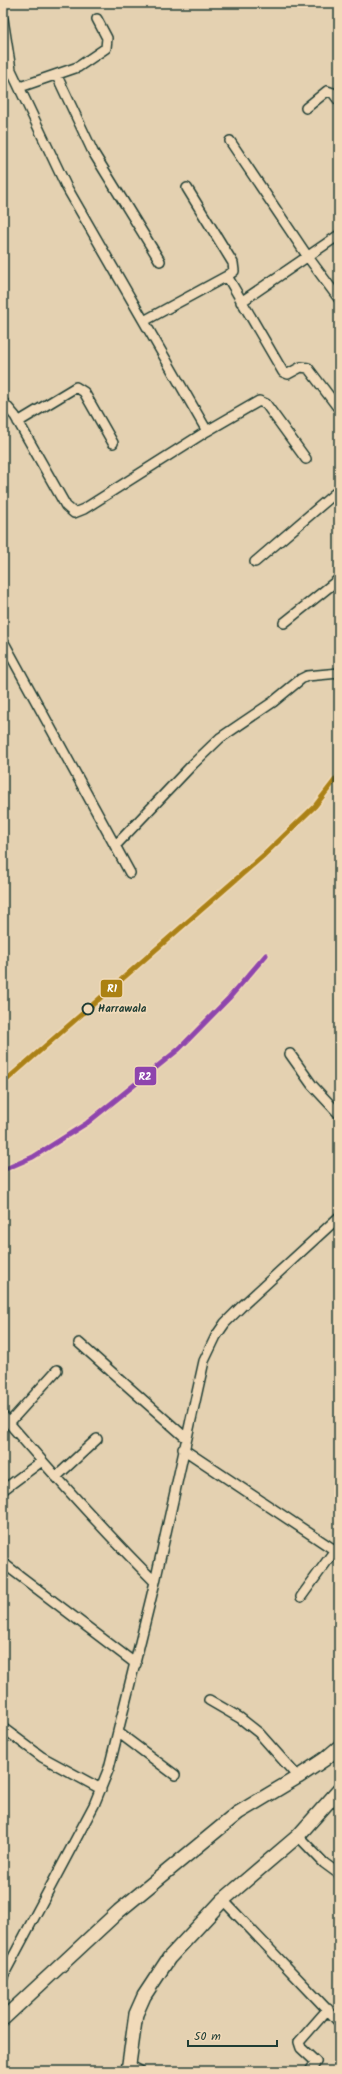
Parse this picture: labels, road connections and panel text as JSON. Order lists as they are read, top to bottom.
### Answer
{
  "places": ["Harrawala"],
  "lines": ["transit line R1", "transit line R2"],
  "scale_bar": "50 m"
}
